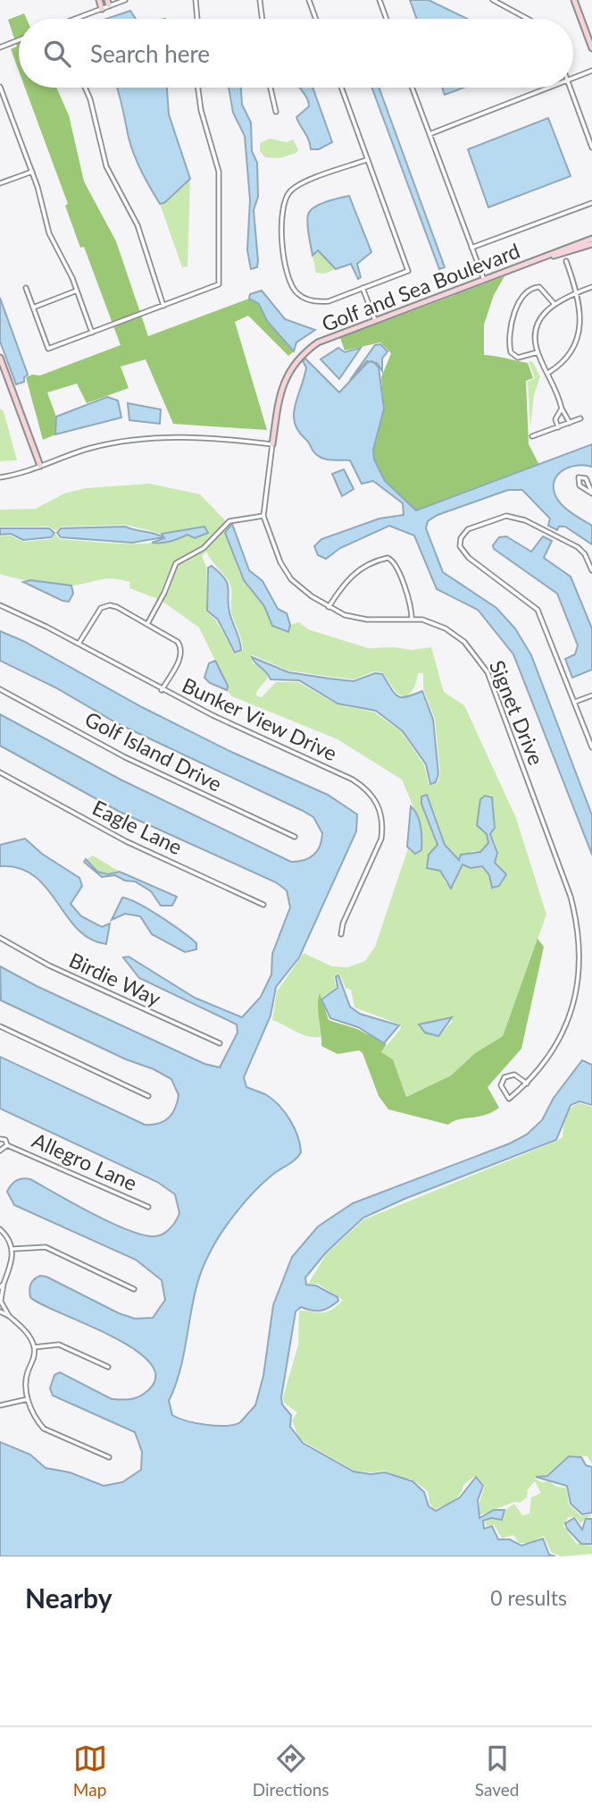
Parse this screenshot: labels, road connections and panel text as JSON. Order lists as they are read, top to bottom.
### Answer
{
  "streets": {
    "street": [
      "Golf and Sea Boulevard",
      "Signet Drive",
      "Bunker View Drive",
      "Golf Island Drive",
      "Eagle Lane",
      "Birdie Way",
      "Allegro Lane"
    ]
  },
  "crossings": [
    ["Golf and Sea Boulevard", "Signet Drive"]
  ],
  "page": {
    "search": "Search here",
    "heading": ["Nearby", "0 results"],
    "nav": ["Map", "Directions", "Saved"]
  }
}
